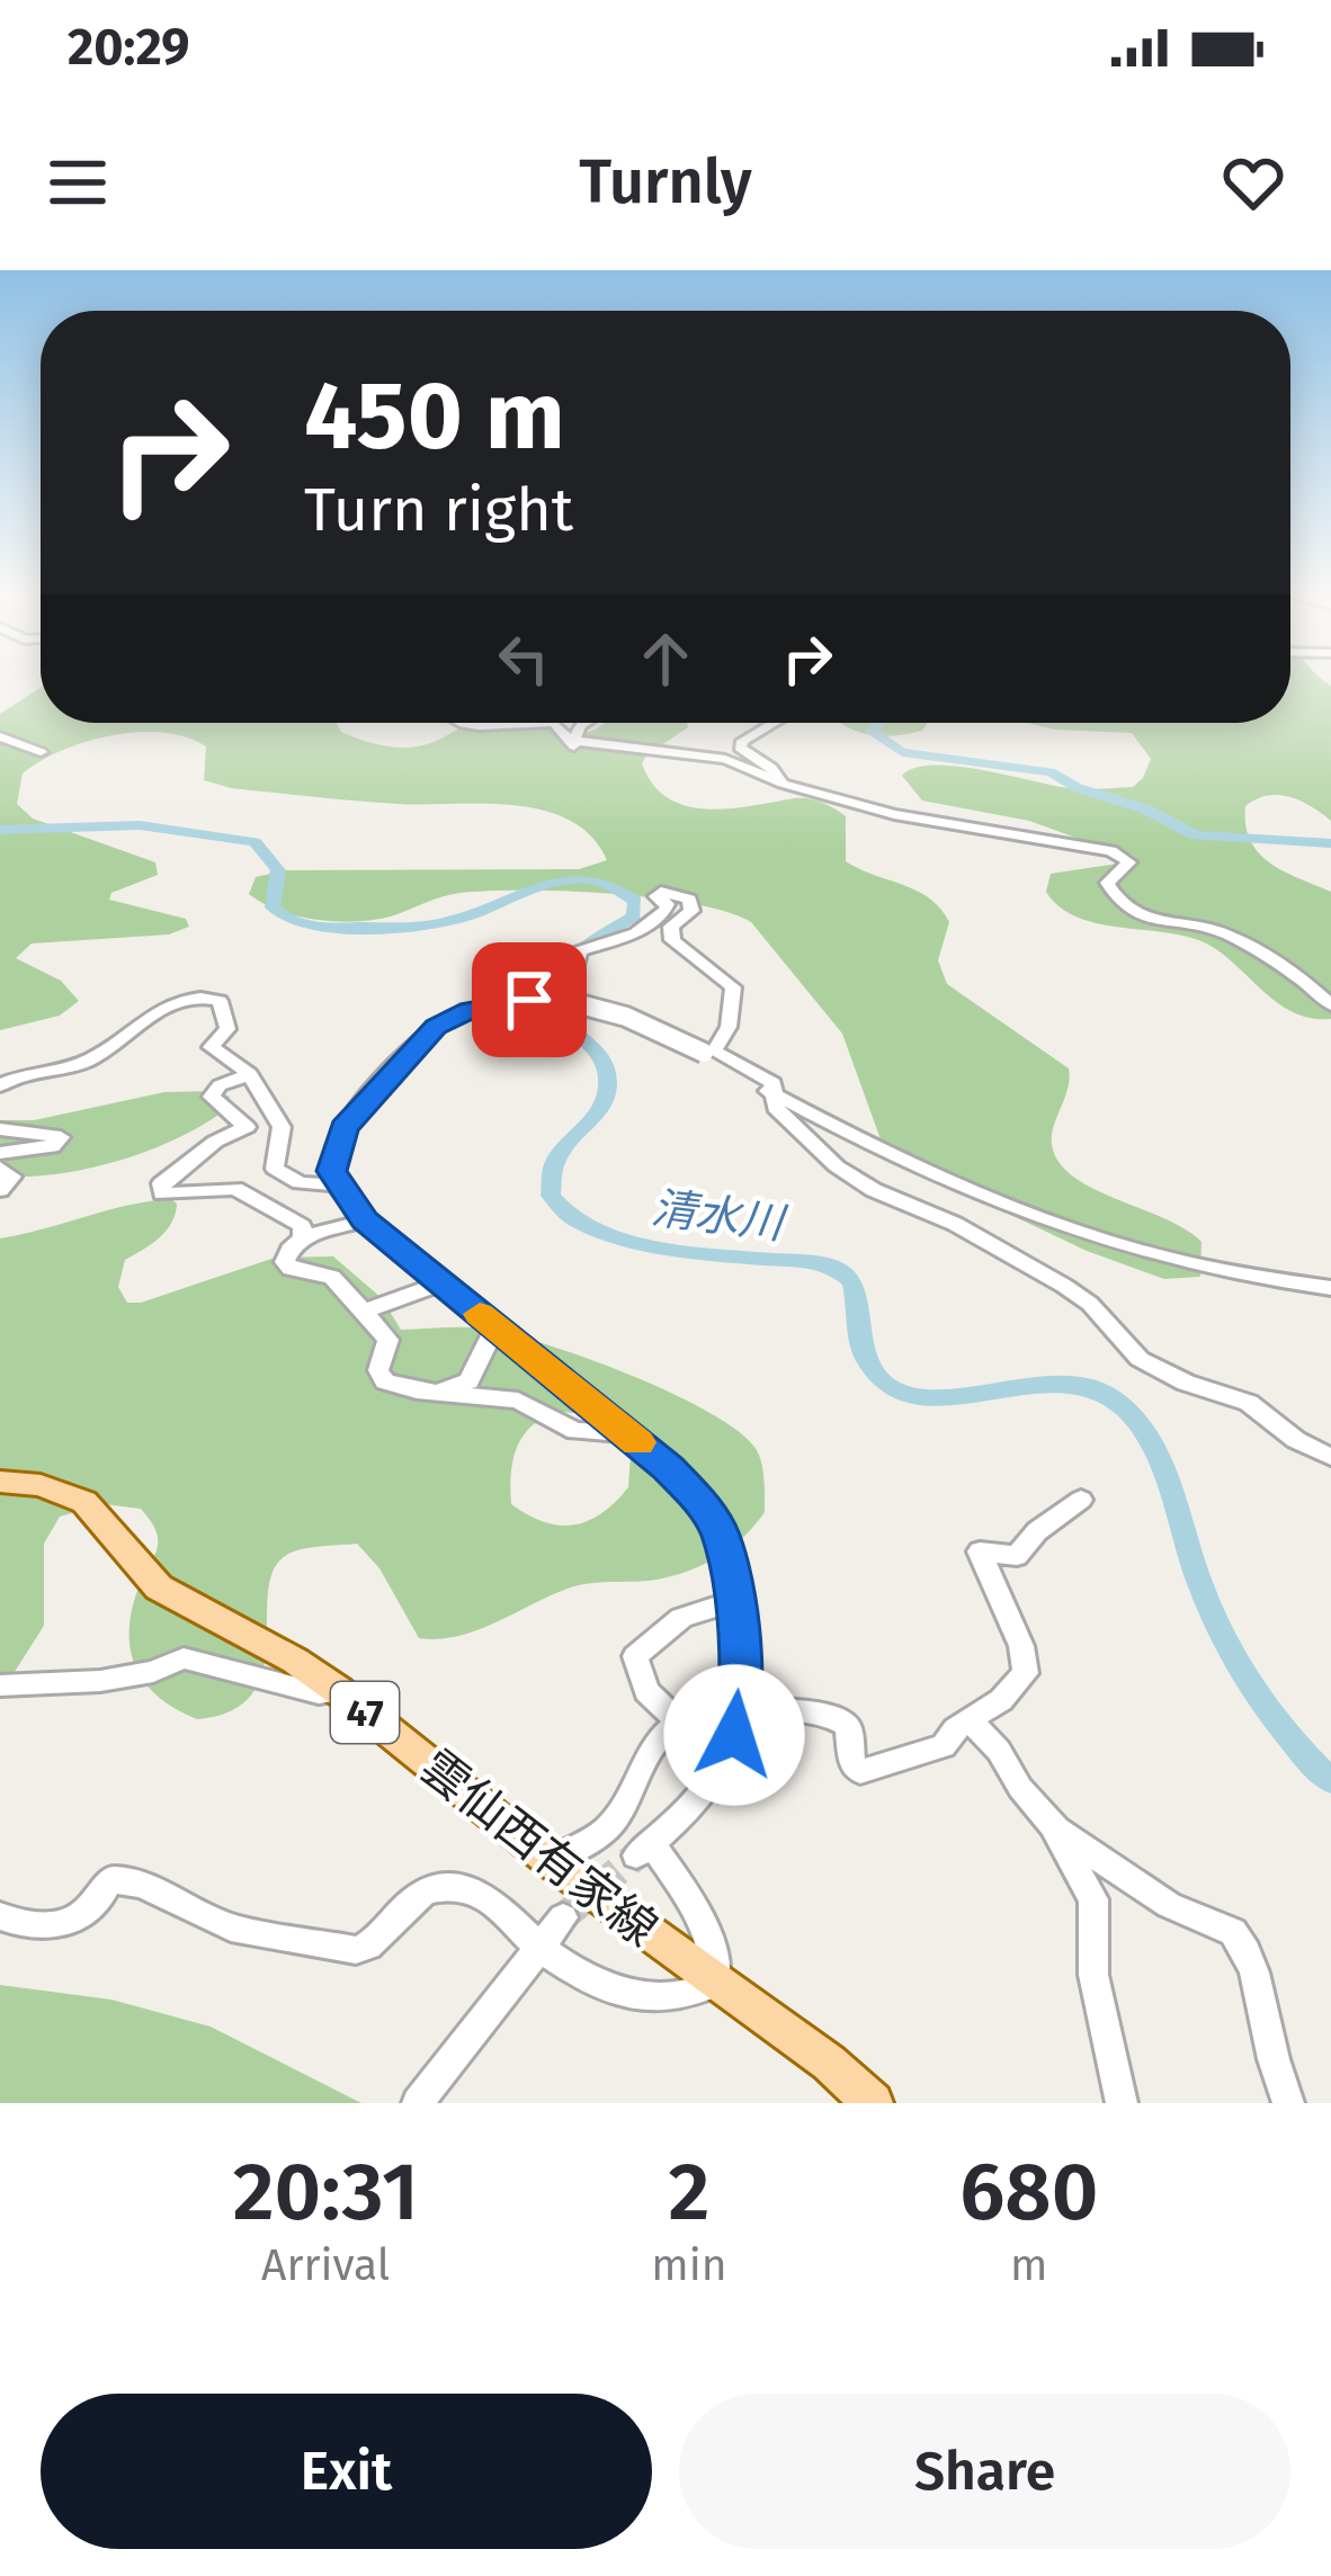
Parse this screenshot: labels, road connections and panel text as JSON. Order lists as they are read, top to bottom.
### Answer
{
  "streets": {
    "main road": ["47", "雲仙西有家線"]
  },
  "water": ["清水川"],
  "page": {
    "status": "20:29",
    "header": "Turnly",
    "turn": ["450 m", "Turn right"],
    "eta": [
      "20:31",
      "Arrival",
      "2",
      "min",
      "680",
      "m"
    ],
    "buttons": ["Exit", "Share"]
  }
}
